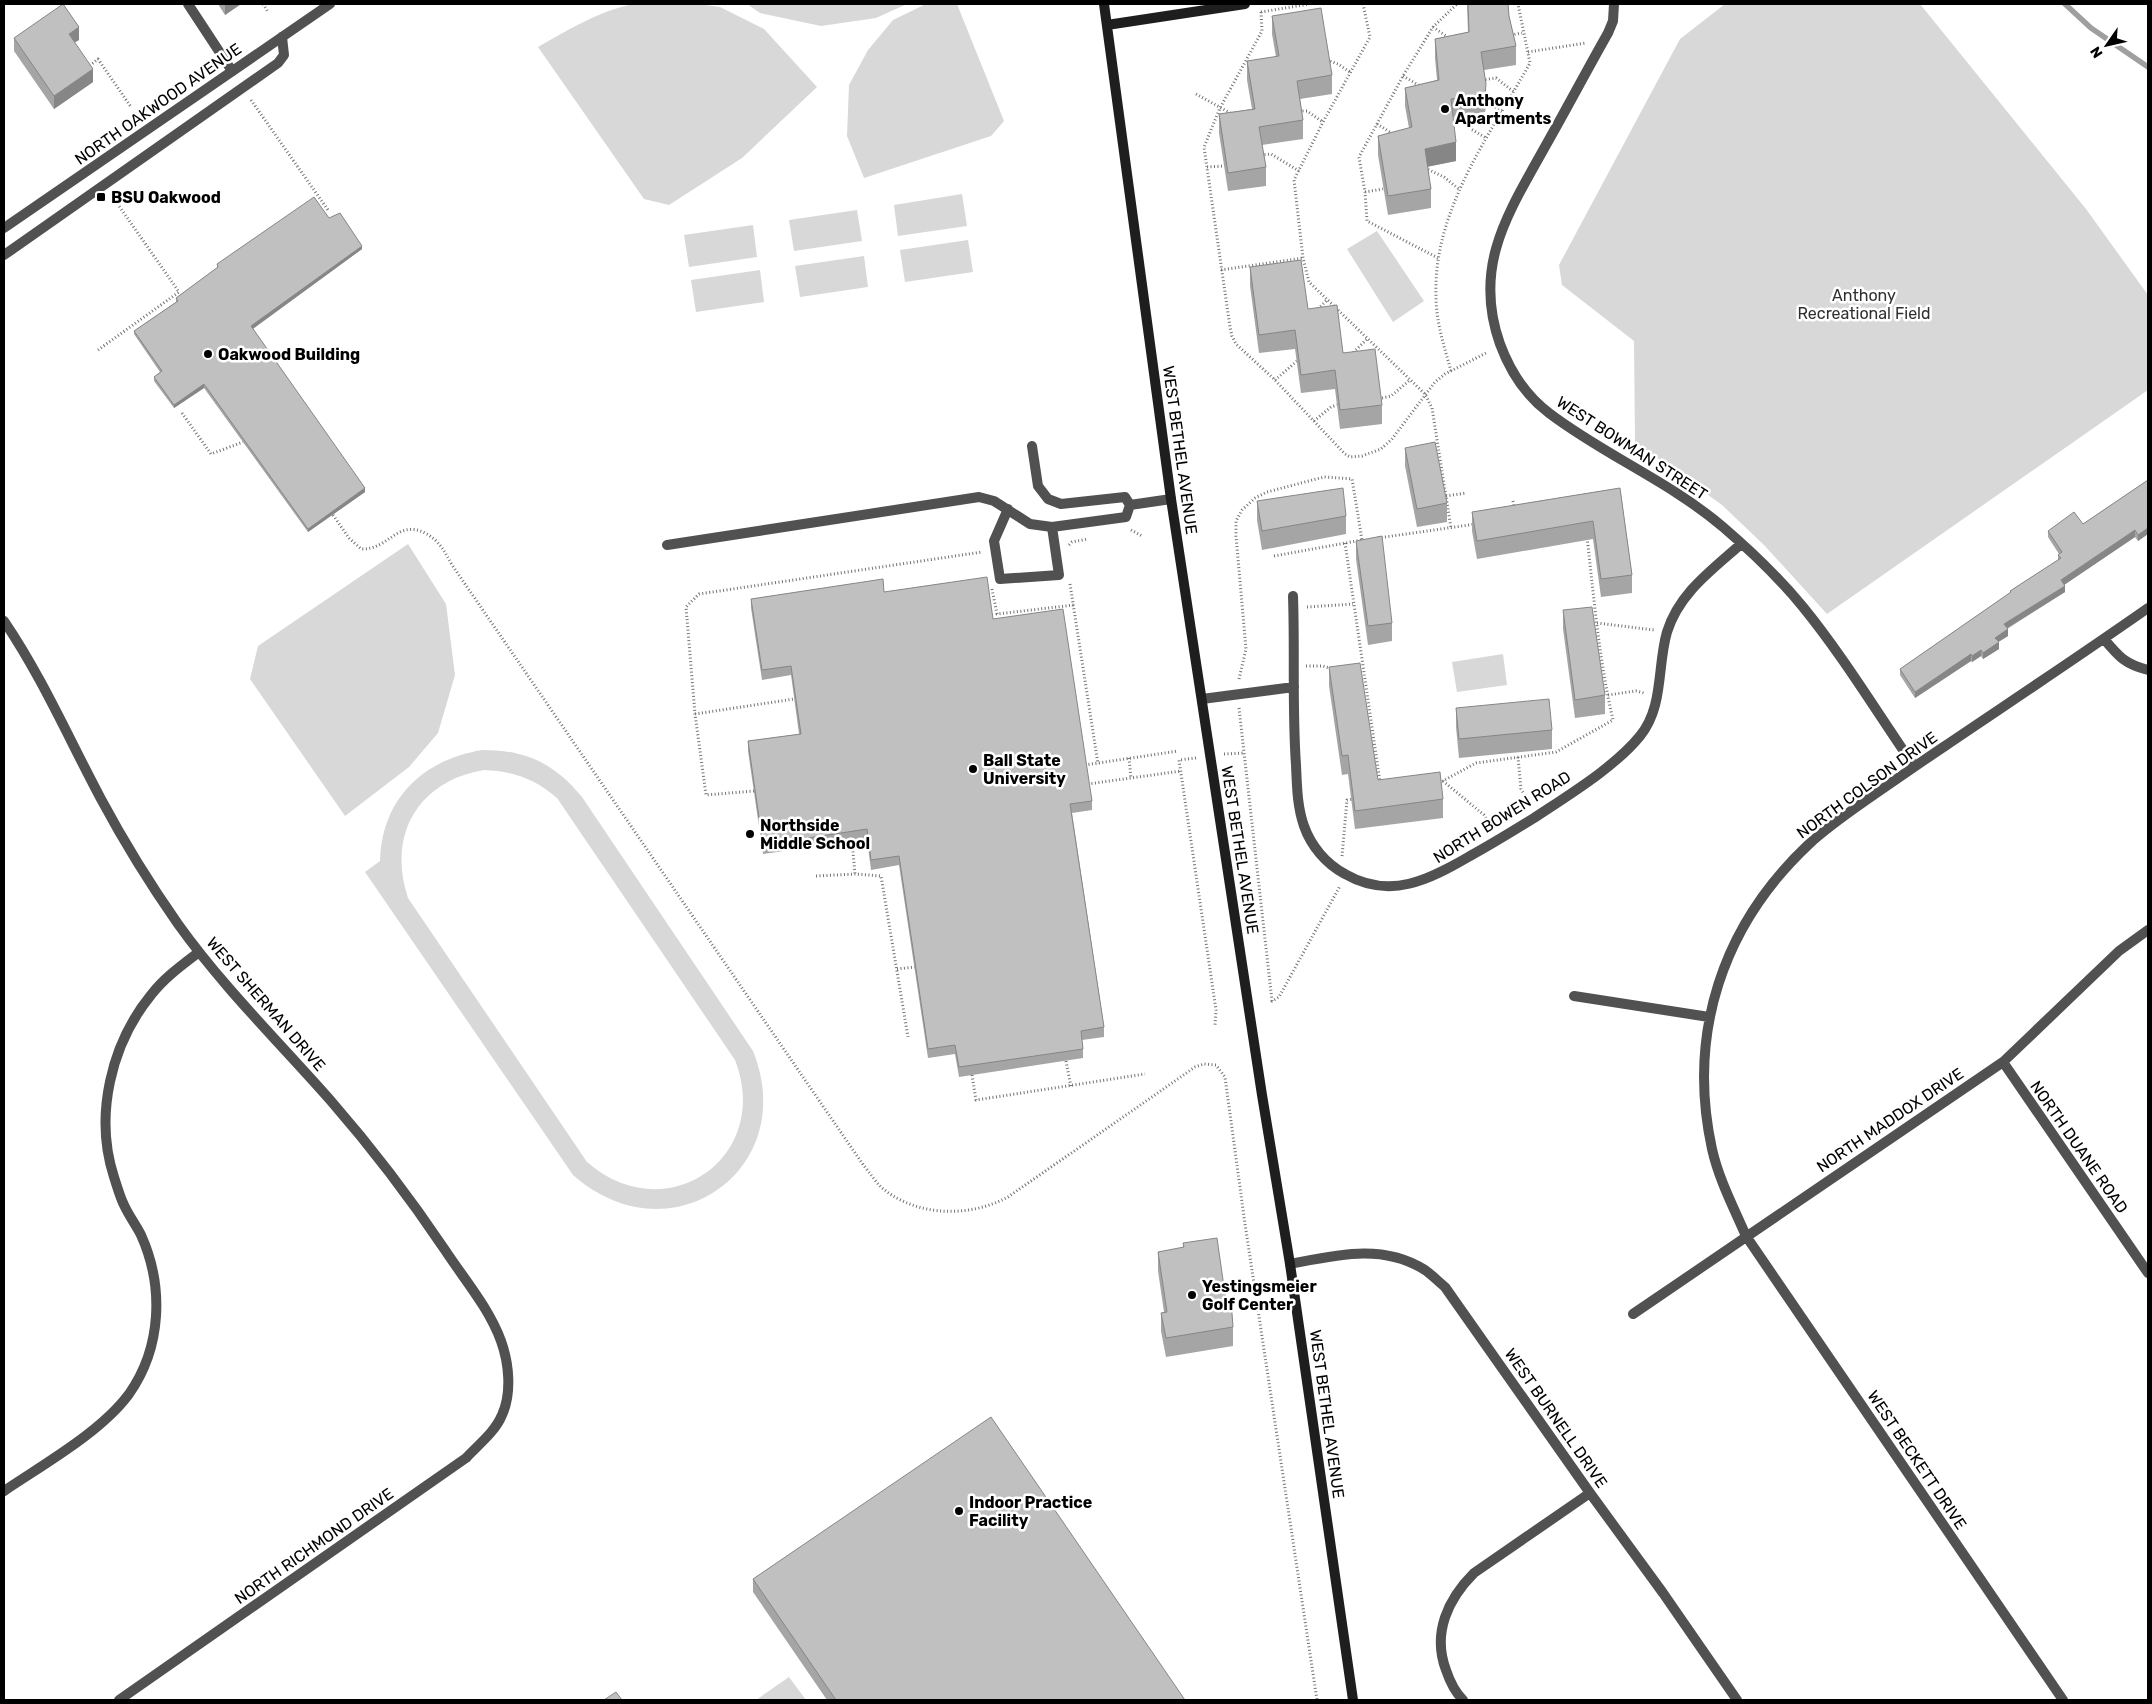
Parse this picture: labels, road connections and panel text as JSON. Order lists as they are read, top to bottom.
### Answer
{
  "streets": {
    "main road": ["WEST BETHEL AVENUE"],
    "street": [
      "NORTH OAKWOOD AVENUE",
      "WEST BOWMAN STREET",
      "NORTH COLSON DRIVE",
      "NORTH BOWEN ROAD",
      "WEST SHERMAN DRIVE",
      "NORTH MADDOX DRIVE",
      "NORTH DUANE ROAD",
      "WEST BURNELL DRIVE",
      "WEST BECKETT DRIVE",
      "NORTH RICHMOND DRIVE"
    ]
  },
  "crossings": [
    ["WEST BOWMAN STREET", "NORTH COLSON DRIVE"],
    ["WEST BOWMAN STREET", "NORTH BOWEN ROAD"],
    ["WEST BETHEL AVENUE", "WEST BURNELL DRIVE"],
    ["NORTH COLSON DRIVE", "NORTH MADDOX DRIVE"],
    ["NORTH COLSON DRIVE", "WEST BECKETT DRIVE"],
    ["WEST SHERMAN DRIVE", "NORTH RICHMOND DRIVE"],
    ["NORTH MADDOX DRIVE", "NORTH DUANE ROAD"],
    ["NORTH MADDOX DRIVE", "WEST BECKETT DRIVE"]
  ],
  "parks": ["Anthony Recreational Field"],
  "places": {
    "other": [
      "Anthony Apartments",
      "Oakwood Building",
      "Ball State University",
      "Northside Middle School",
      "Yestingsmeier Golf Center",
      "Indoor Practice Facility"
    ],
    "transit": ["BSU Oakwood"]
  },
  "north": "bottom left"
}
